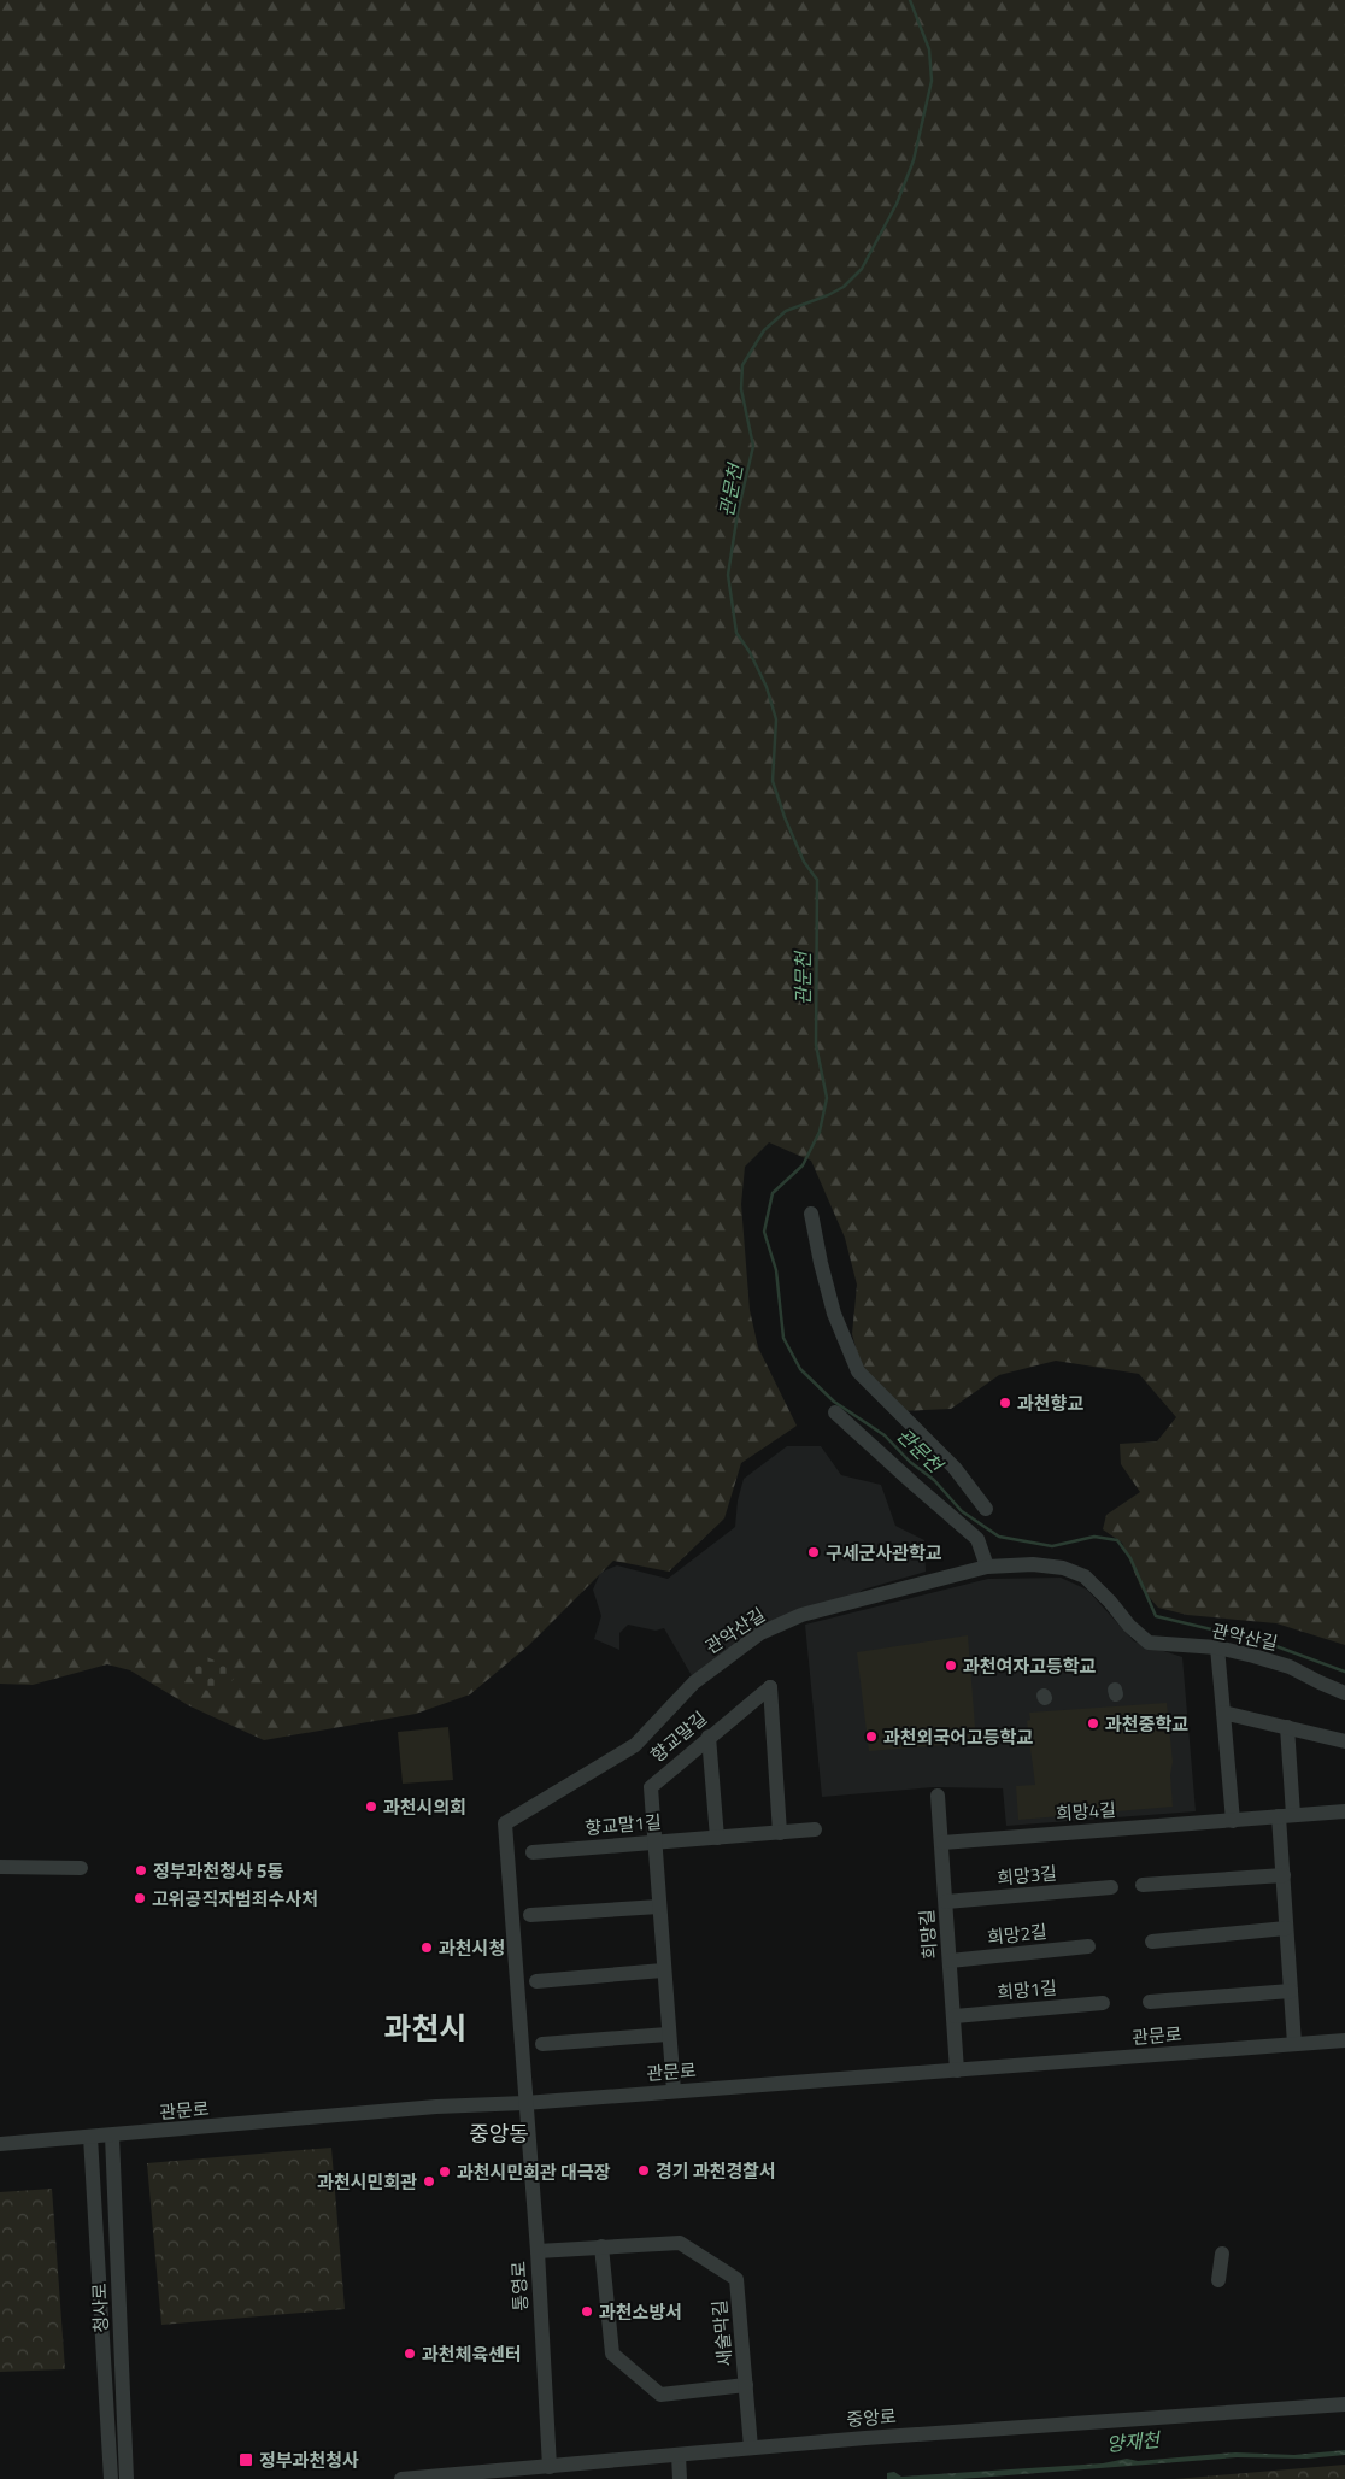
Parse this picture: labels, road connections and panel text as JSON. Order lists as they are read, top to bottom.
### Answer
{
  "streets": {
    "street": [
      "관악산길",
      "향교말길",
      "희망4길",
      "향교말1길",
      "희망3길",
      "희망길",
      "희망2길",
      "희망1길",
      "관문로",
      "통영로",
      "청사로",
      "새술막길",
      "중앙로"
    ]
  },
  "crossings": [
    ["관악산길", "관문로"],
    ["관악산길", "통영로"],
    ["향교말길", "향교말1길"],
    ["향교말길", "관문로"],
    ["희망4길", "희망길"],
    ["희망3길", "희망길"],
    ["희망길", "희망2길"],
    ["희망길", "희망1길"],
    ["희망길", "관문로"],
    ["관문로", "통영로"],
    ["관문로", "청사로"],
    ["통영로", "새술막길"],
    ["통영로", "중앙로"],
    ["새술막길", "중앙로"]
  ],
  "districts": ["과천시", "중앙동"],
  "water": ["관문천", "양재천"],
  "places": {
    "other": [
      "과천향교",
      "구세군사관학교",
      "과천여자고등학교",
      "과천중학교",
      "과천외국어고등학교",
      "과천시의회",
      "정부과천청사 5동",
      "고위공직자범죄수사처",
      "과천시청",
      "경기 과천경찰서",
      "과천시민회관 대극장",
      "과천시민회관",
      "과천소방서",
      "과천체육센터"
    ],
    "transit": ["정부과천청사"]
  }
}
